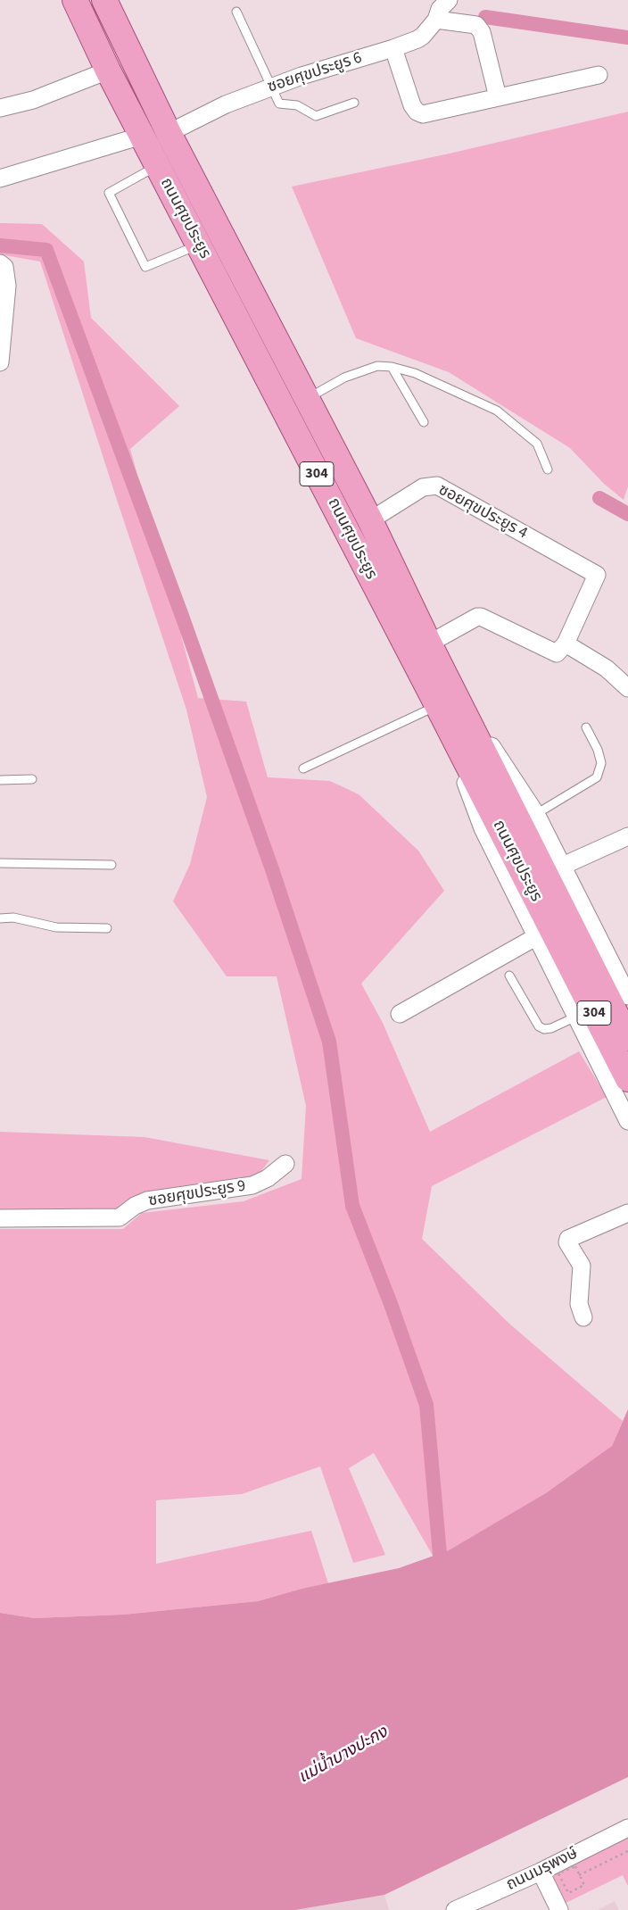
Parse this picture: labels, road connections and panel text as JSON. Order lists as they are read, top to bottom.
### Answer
{
  "streets": {
    "main road": ["ถนนศุขประยูร", "304"],
    "street": [
      "ซอยศุขประยูร 6",
      "ซอยศุขประยูร 4",
      "ซอยศุขประยูร 9",
      "ถนนมรุพงษ์"
    ]
  },
  "crossings": [
    ["ซอยศุขประยูร 6", "ถนนศุขประยูร"],
    ["ถนนศุขประยูร", "ซอยศุขประยูร 4"]
  ],
  "water": ["แม่น้ำบางปะกง"]
}
